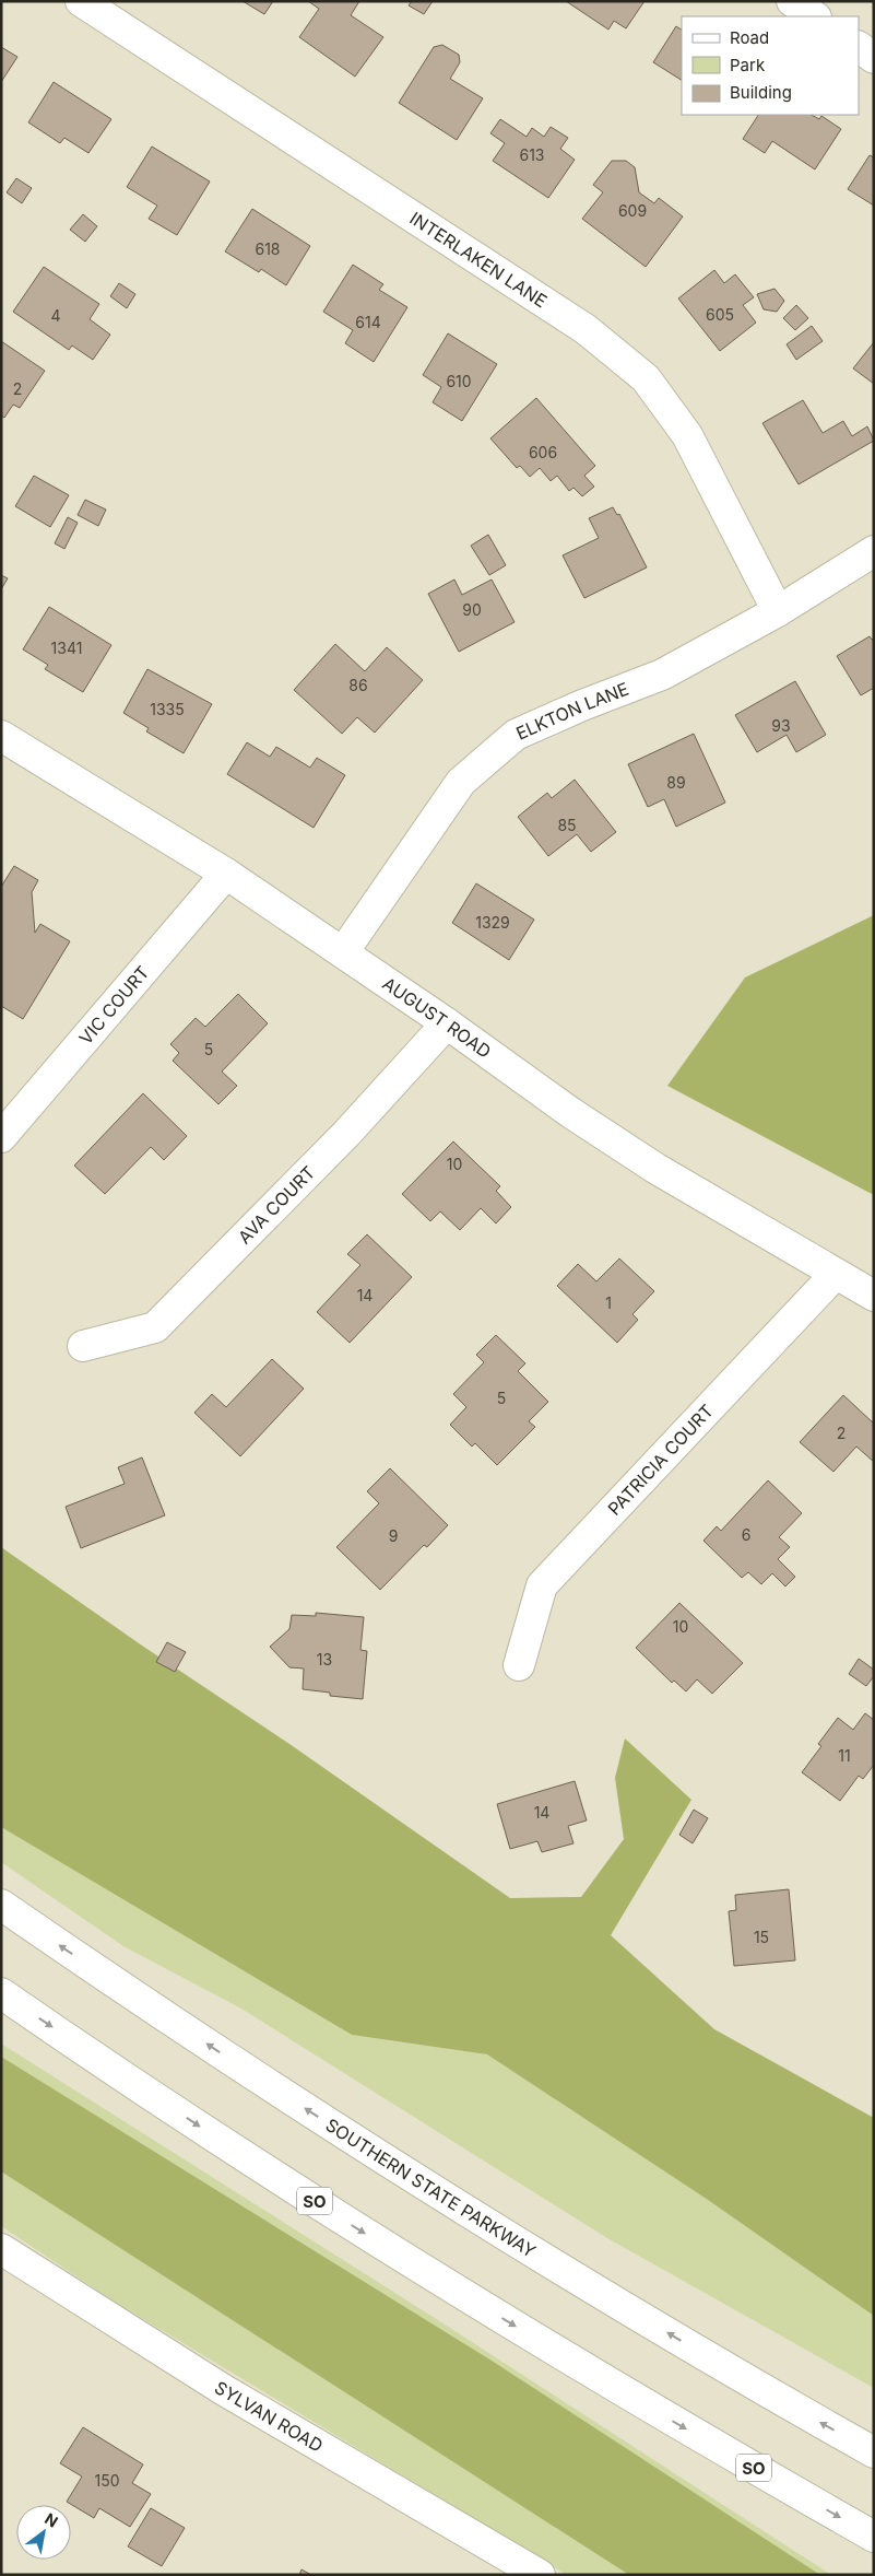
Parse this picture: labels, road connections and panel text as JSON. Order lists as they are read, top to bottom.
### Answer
{
  "streets": {
    "main road": [
      "INTERLAKEN LANE",
      "ELKTON LANE",
      "VIC COURT",
      "AUGUST ROAD",
      "AVA COURT",
      "PATRICIA COURT",
      "SOUTHERN STATE PARKWAY",
      "SO",
      "SYLVAN ROAD"
    ]
  },
  "crossings": [
    ["INTERLAKEN LANE", "ELKTON LANE"],
    ["ELKTON LANE", "AUGUST ROAD"],
    ["VIC COURT", "AUGUST ROAD"],
    ["AUGUST ROAD", "AVA COURT"],
    ["AUGUST ROAD", "PATRICIA COURT"]
  ],
  "house_numbers": [
    "613",
    "609",
    "618",
    "605",
    "4",
    "614",
    "610",
    "2",
    "606",
    "90",
    "1341",
    "86",
    "1335",
    "93",
    "89",
    "85",
    "1329",
    "5",
    "10",
    "14",
    "1",
    "5",
    "2",
    "6",
    "9",
    "10",
    "13",
    "11",
    "14",
    "15",
    "150"
  ],
  "legend": ["Road", "Park", "Building"],
  "north": "top right"
}
